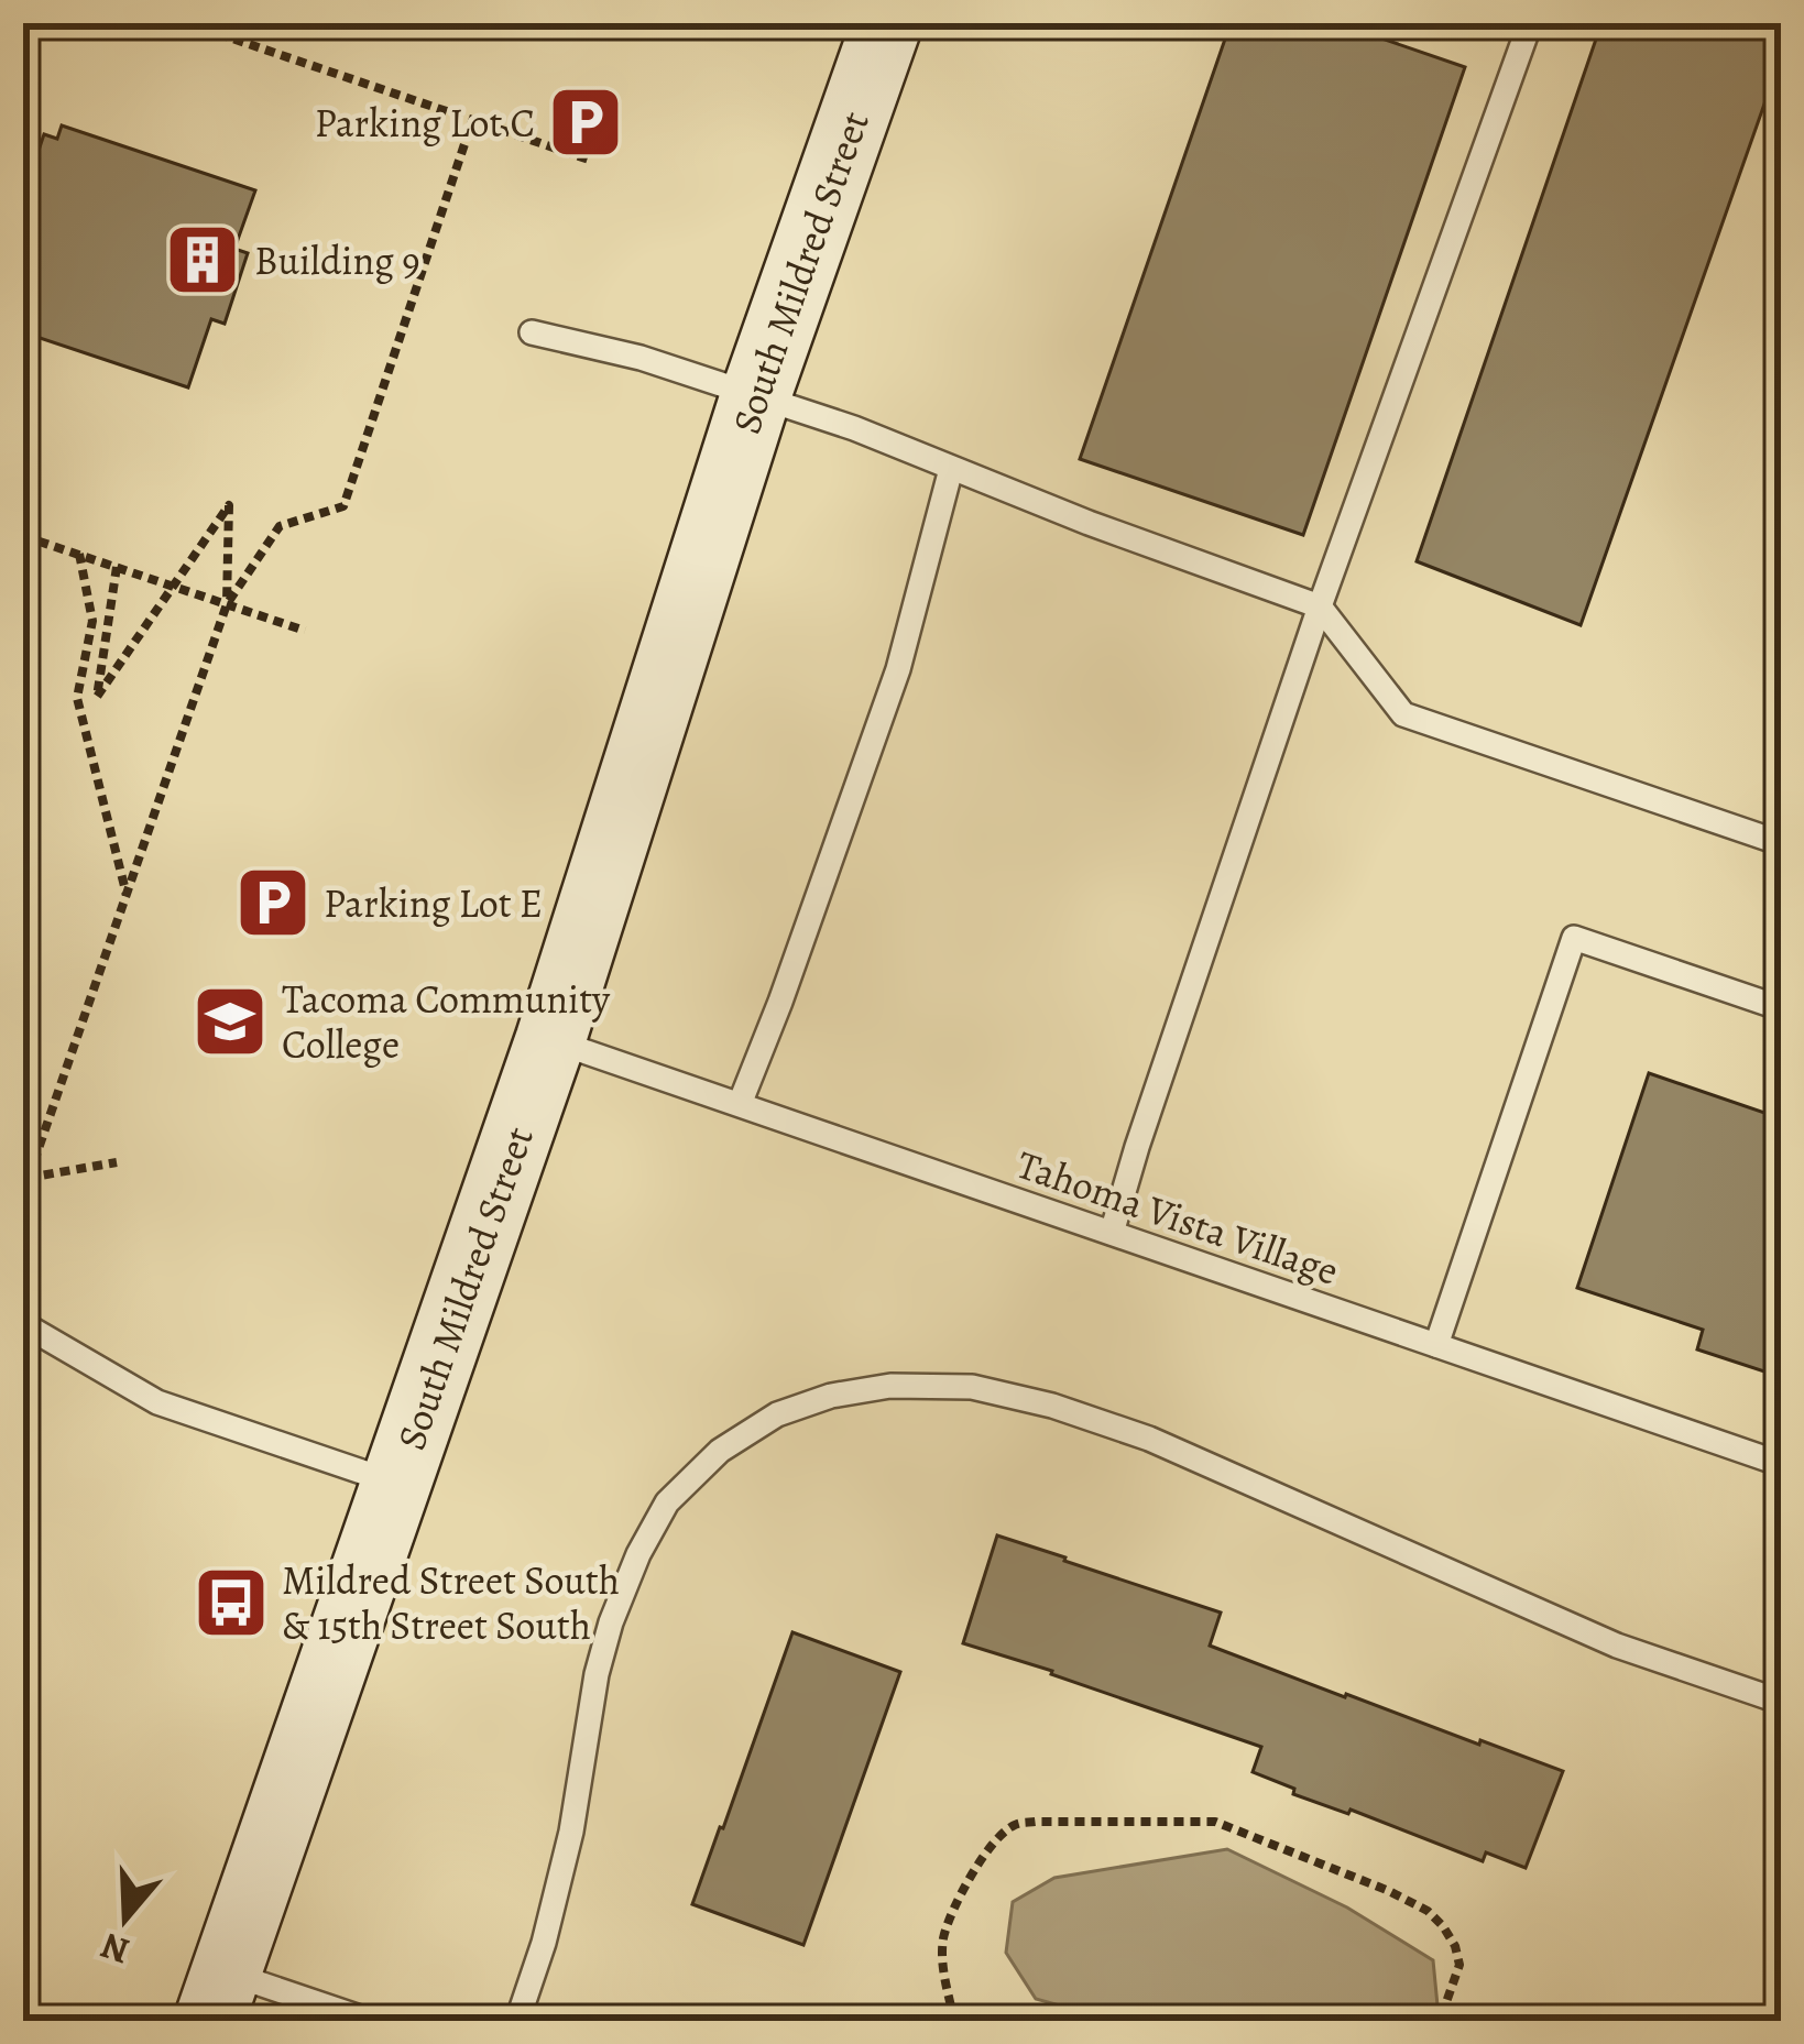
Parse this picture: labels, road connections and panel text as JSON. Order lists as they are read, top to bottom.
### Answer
{
  "streets": {
    "main road": ["South Mildred Street"],
    "lane": ["Tahoma Vista Village"]
  },
  "crossings": [
    ["South Mildred Street", "Tahoma Vista Village"]
  ],
  "places": {
    "parking": ["Parking Lot C", "Parking Lot E"],
    "building": ["Building 9"],
    "school or university": ["Tacoma Community College"],
    "bus stop": ["Mildred Street South & 15th Street South"]
  },
  "north": "bottom"
}
